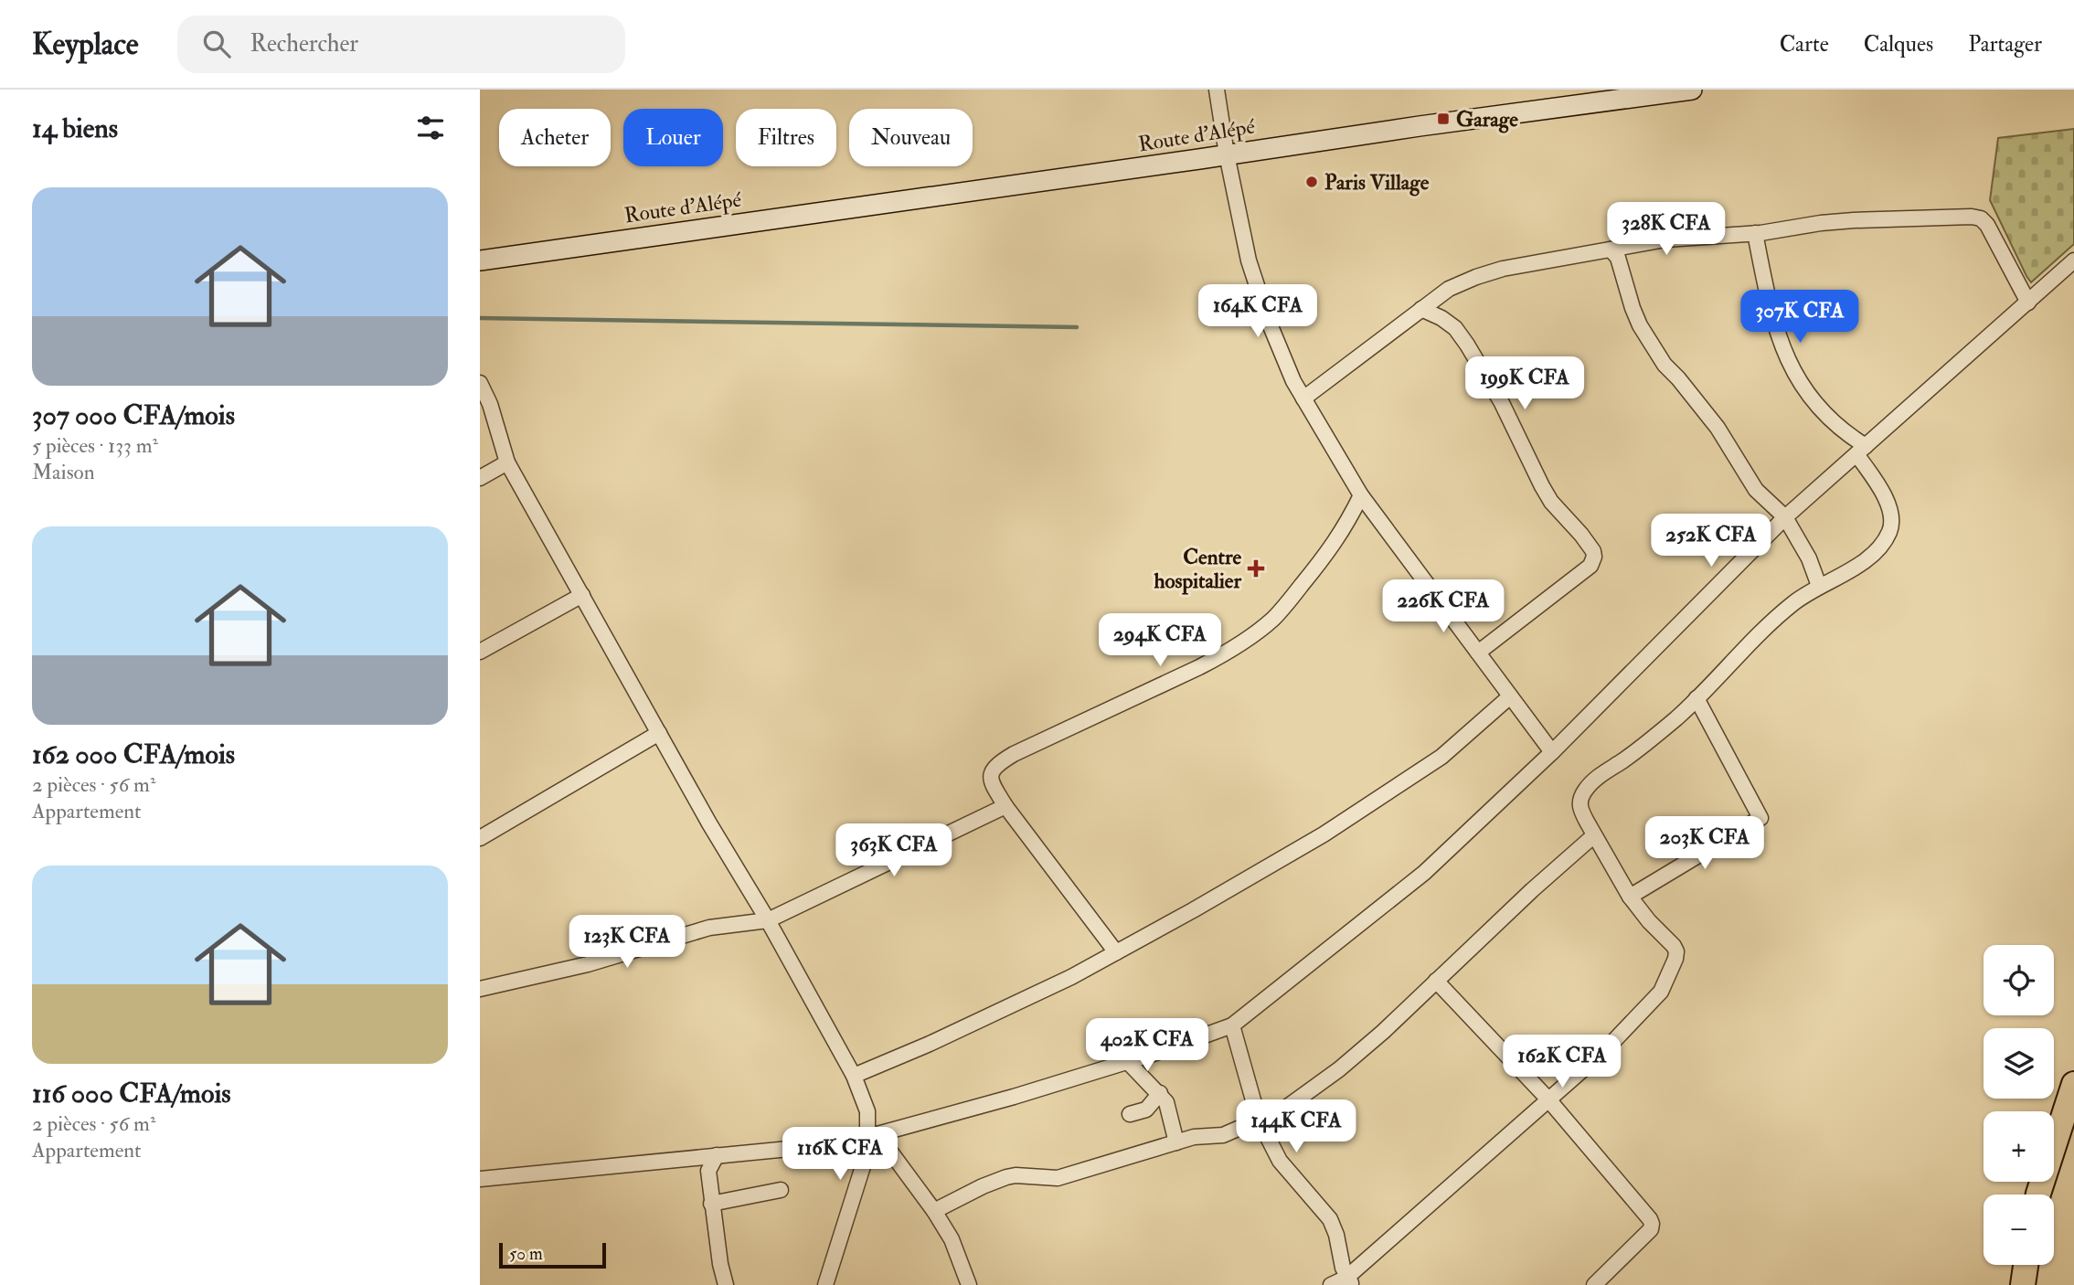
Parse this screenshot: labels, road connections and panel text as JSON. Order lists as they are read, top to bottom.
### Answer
{
  "streets": {
    "main road": ["Route d'Alépé"]
  },
  "places": {
    "transit": ["Garage"],
    "other": ["Paris Village"],
    "health": ["Centre hospitalier"]
  },
  "scale_bar": "50 m",
  "page": {
    "header": "Keyplace",
    "search": "Rechercher",
    "nav": ["Carte", "Calques", "Partager"],
    "heading": "14 biens",
    "chip": [
      "Acheter",
      "Louer",
      "Filtres",
      "Nouveau"
    ],
    "list": [
      {
        "name": "307 000 CFA/mois",
        "note": "5 pièces · 133 m² · Maison"
      },
      {
        "name": "162 000 CFA/mois",
        "note": "2 pièces · 56 m² · Appartement"
      },
      {
        "name": "116 000 CFA/mois",
        "note": "2 pièces · 56 m² · Appartement"
      }
    ],
    "price": [
      "328K CFA",
      "164K CFA",
      "307K CFA",
      "199K CFA",
      "252K CFA",
      "226K CFA",
      "294K CFA",
      "203K CFA",
      "363K CFA",
      "123K CFA",
      "402K CFA",
      "162K CFA",
      "144K CFA",
      "116K CFA"
    ],
    "map_buttons": ["+", "−"],
    "scale": "50 m"
  }
}
